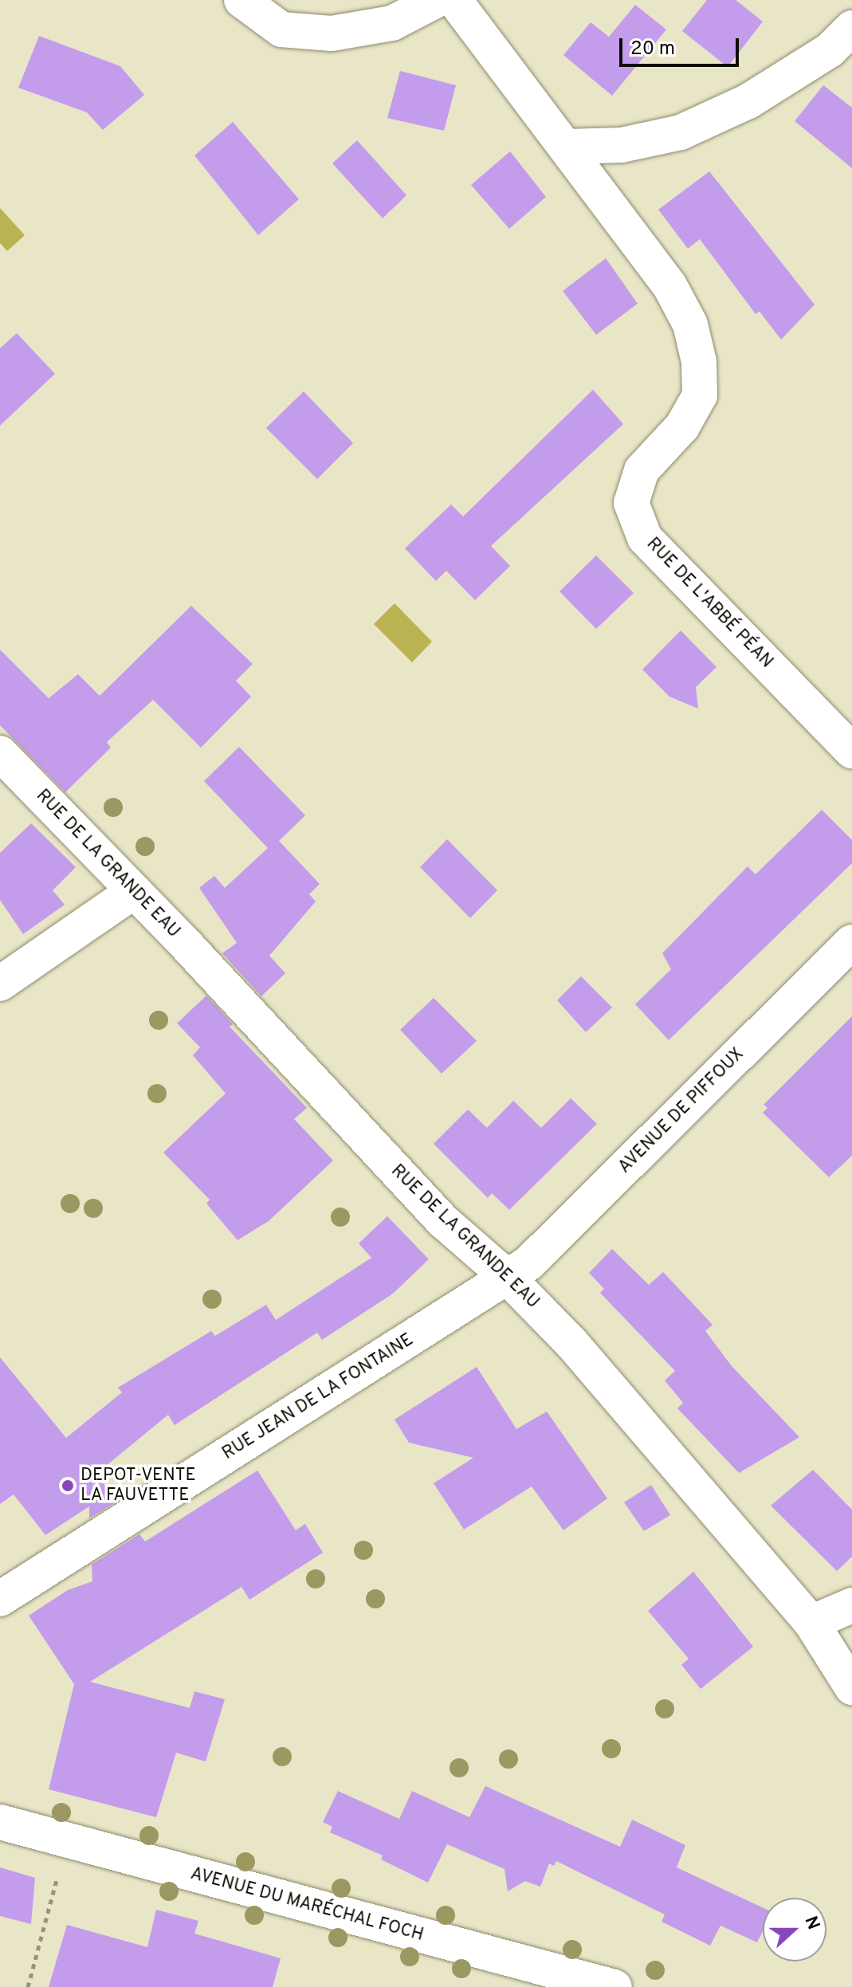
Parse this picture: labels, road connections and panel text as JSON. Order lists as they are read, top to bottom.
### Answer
{
  "streets": {
    "street": [
      "RUE DE L'ABBÉ PÉAN",
      "RUE DE LA GRANDE EAU",
      "AVENUE DE PIFFOUX",
      "RUE JEAN DE LA FONTAINE",
      "AVENUE DU MARÉCHAL FOCH"
    ]
  },
  "crossings": [
    ["RUE DE LA GRANDE EAU", "AVENUE DE PIFFOUX"],
    ["RUE DE LA GRANDE EAU", "RUE JEAN DE LA FONTAINE"],
    ["AVENUE DE PIFFOUX", "RUE JEAN DE LA FONTAINE"]
  ],
  "places": ["DEPOT-VENTE LA FAUVETTE"],
  "scale_bar": "20 m",
  "north": "right"
}
